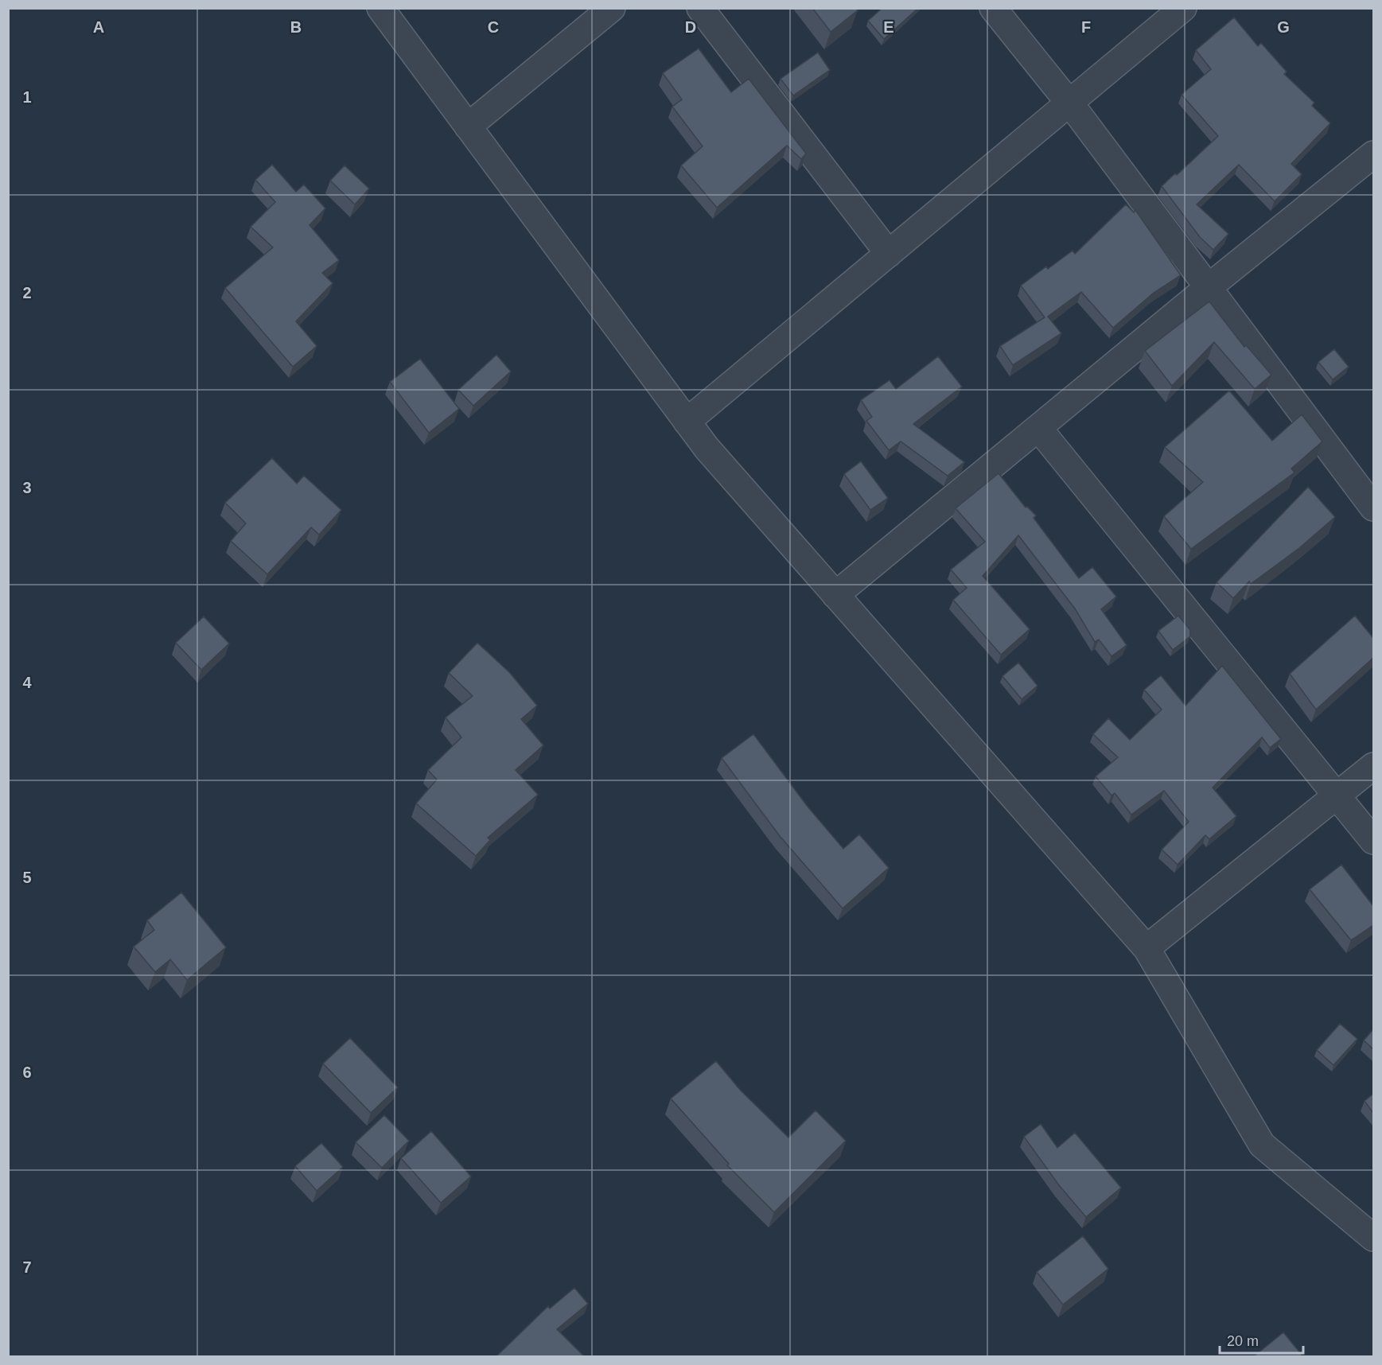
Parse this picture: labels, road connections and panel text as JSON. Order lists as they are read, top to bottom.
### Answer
{
  "scale_bar": "20 m",
  "grid": {
    "columns": [
      "A",
      "B",
      "C",
      "D",
      "E",
      "F",
      "G"
    ],
    "rows": [
      "1",
      "2",
      "3",
      "4",
      "5",
      "6",
      "7"
    ]
  }
}
